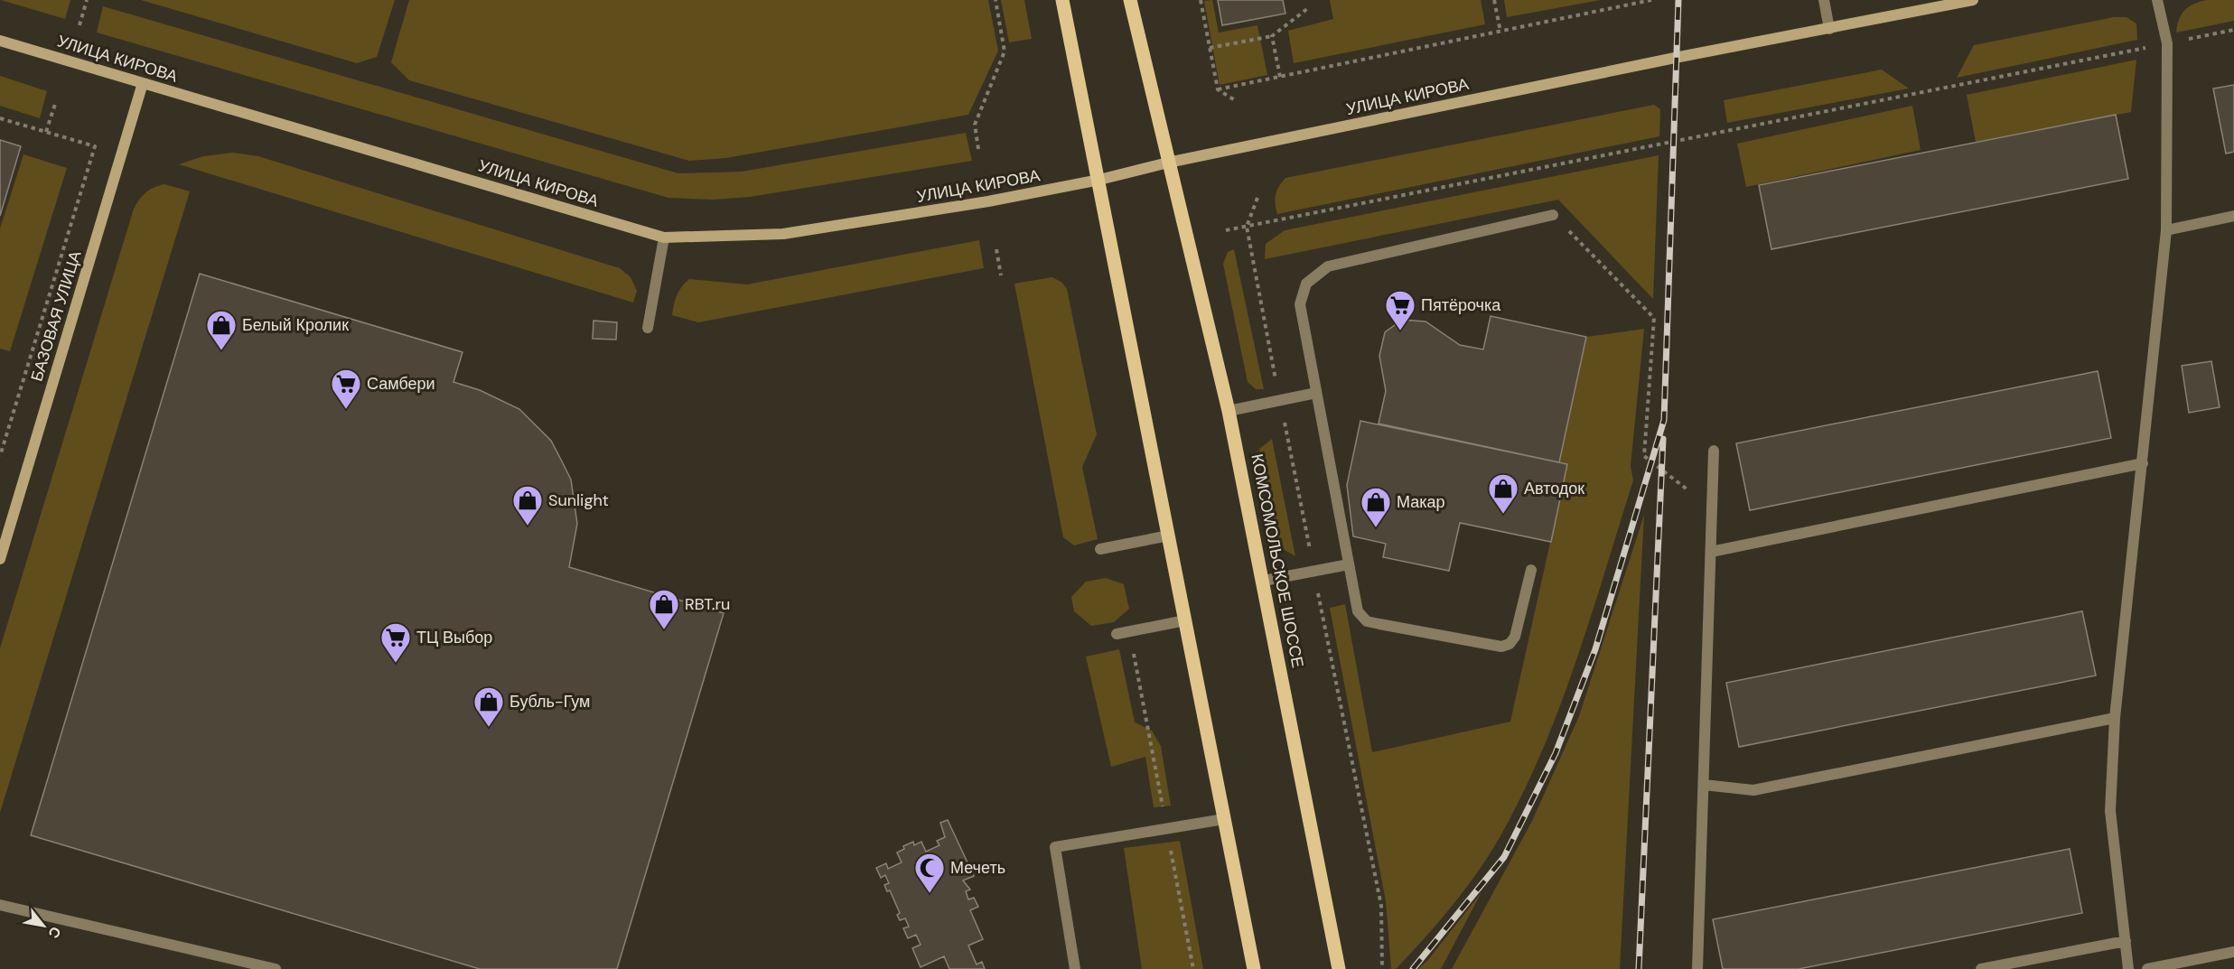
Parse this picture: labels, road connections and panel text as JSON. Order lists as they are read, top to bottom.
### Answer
{
  "streets": {
    "main road": ["УЛИЦА КИРОВА", "БАЗОВАЯ УЛИЦА", "КОМСОМОЛЬСКОЕ ШОССЕ"]
  },
  "crossings": [
    ["УЛИЦА КИРОВА", "БАЗОВАЯ УЛИЦА"],
    ["УЛИЦА КИРОВА", "КОМСОМОЛЬСКОЕ ШОССЕ"]
  ],
  "places": {
    "supermarket": ["Пятёрочка", "Самбери", "ТЦ Выбор"],
    "shop": [
      "Белый Кролик",
      "Автодок",
      "Sunlight",
      "Макар",
      "RBT.ru",
      "Бубль-Гум"
    ],
    "mosque": ["Мечеть"]
  },
  "north": "bottom right"
}
